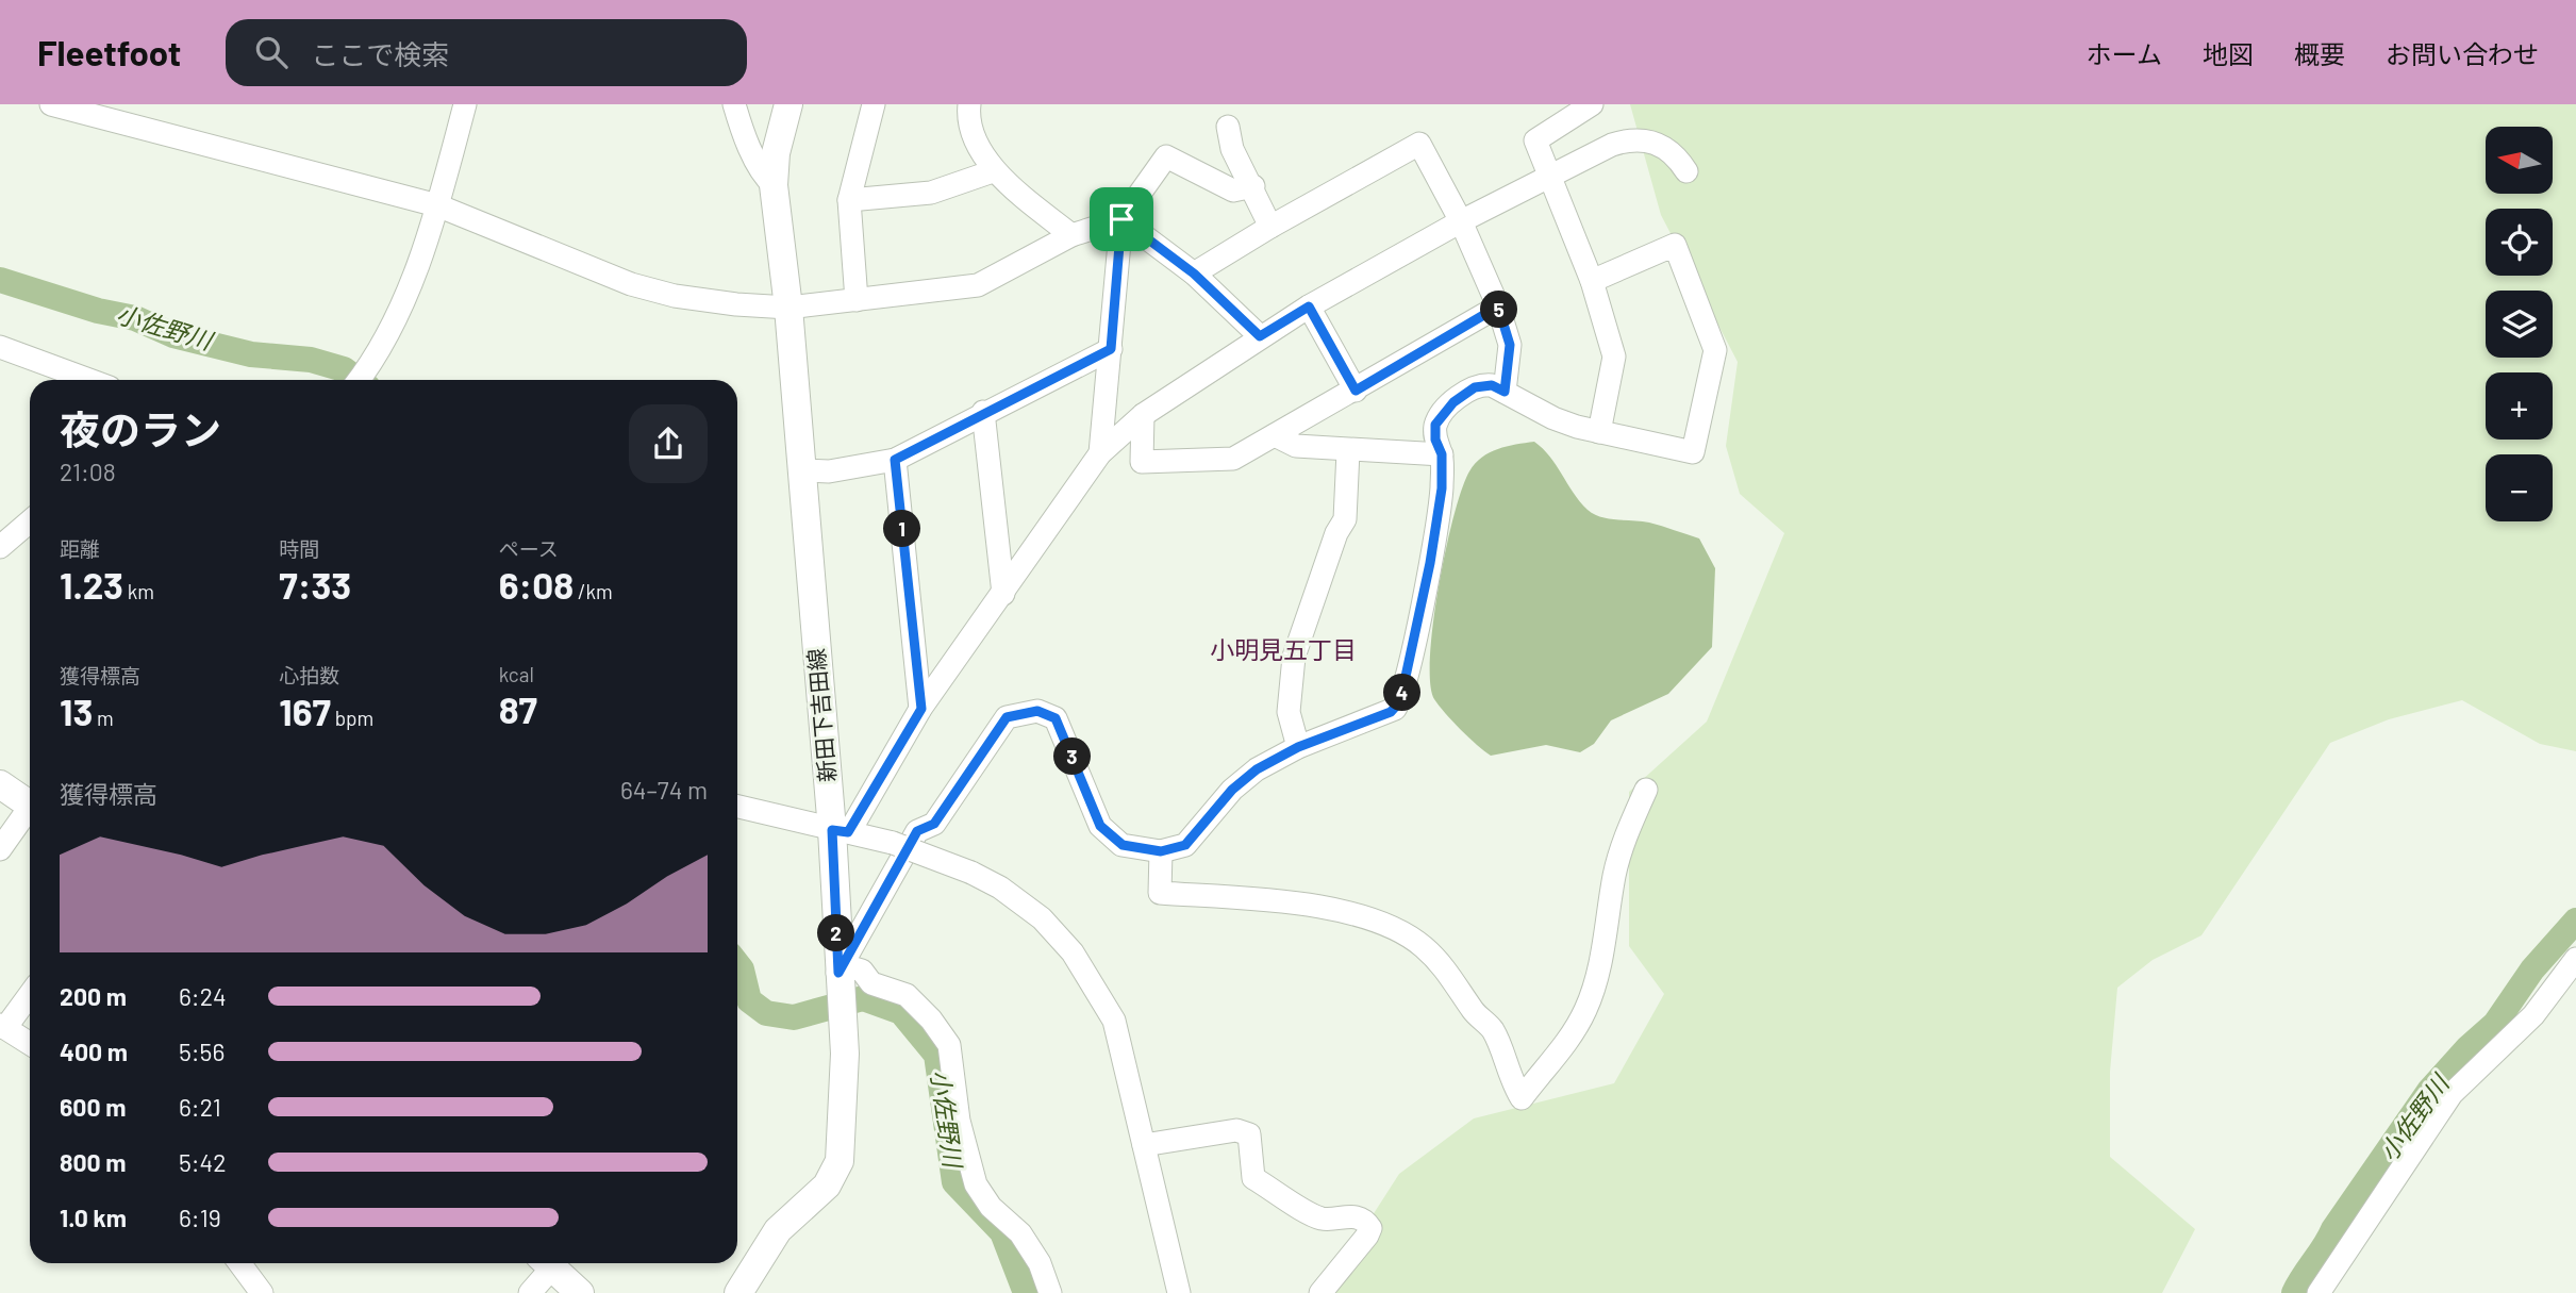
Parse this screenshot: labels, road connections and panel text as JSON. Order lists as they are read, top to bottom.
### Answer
{
  "streets": {
    "main road": ["新田下吉田線"]
  },
  "districts": ["小明見五丁目"],
  "water": ["小佐野川"],
  "north": "left",
  "page": {
    "header": "Fleetfoot",
    "search": "ここで検索",
    "nav": [
      "ホーム",
      "地図",
      "概要",
      "お問い合わせ"
    ],
    "map_buttons": ["+", "−"],
    "pins": [
      "5",
      "1",
      "4",
      "3",
      "2"
    ],
    "heading": ["夜のラン", "21:08"],
    "stats": [
      ["距離", "1.23 km"],
      ["時間", "7:33"],
      ["ペース", "6:08 /km"],
      ["獲得標高", "13 m"],
      ["心拍数", "167 bpm"],
      ["kcal", "87"]
    ],
    "chart": ["獲得標高", "64–74 m"],
    "list": [
      {
        "name": "200 m",
        "note": "6:24"
      },
      {
        "name": "400 m",
        "note": "5:56"
      },
      {
        "name": "600 m",
        "note": "6:21"
      },
      {
        "name": "800 m",
        "note": "5:42"
      },
      {
        "name": "1.0 km",
        "note": "6:19"
      }
    ]
  }
}
